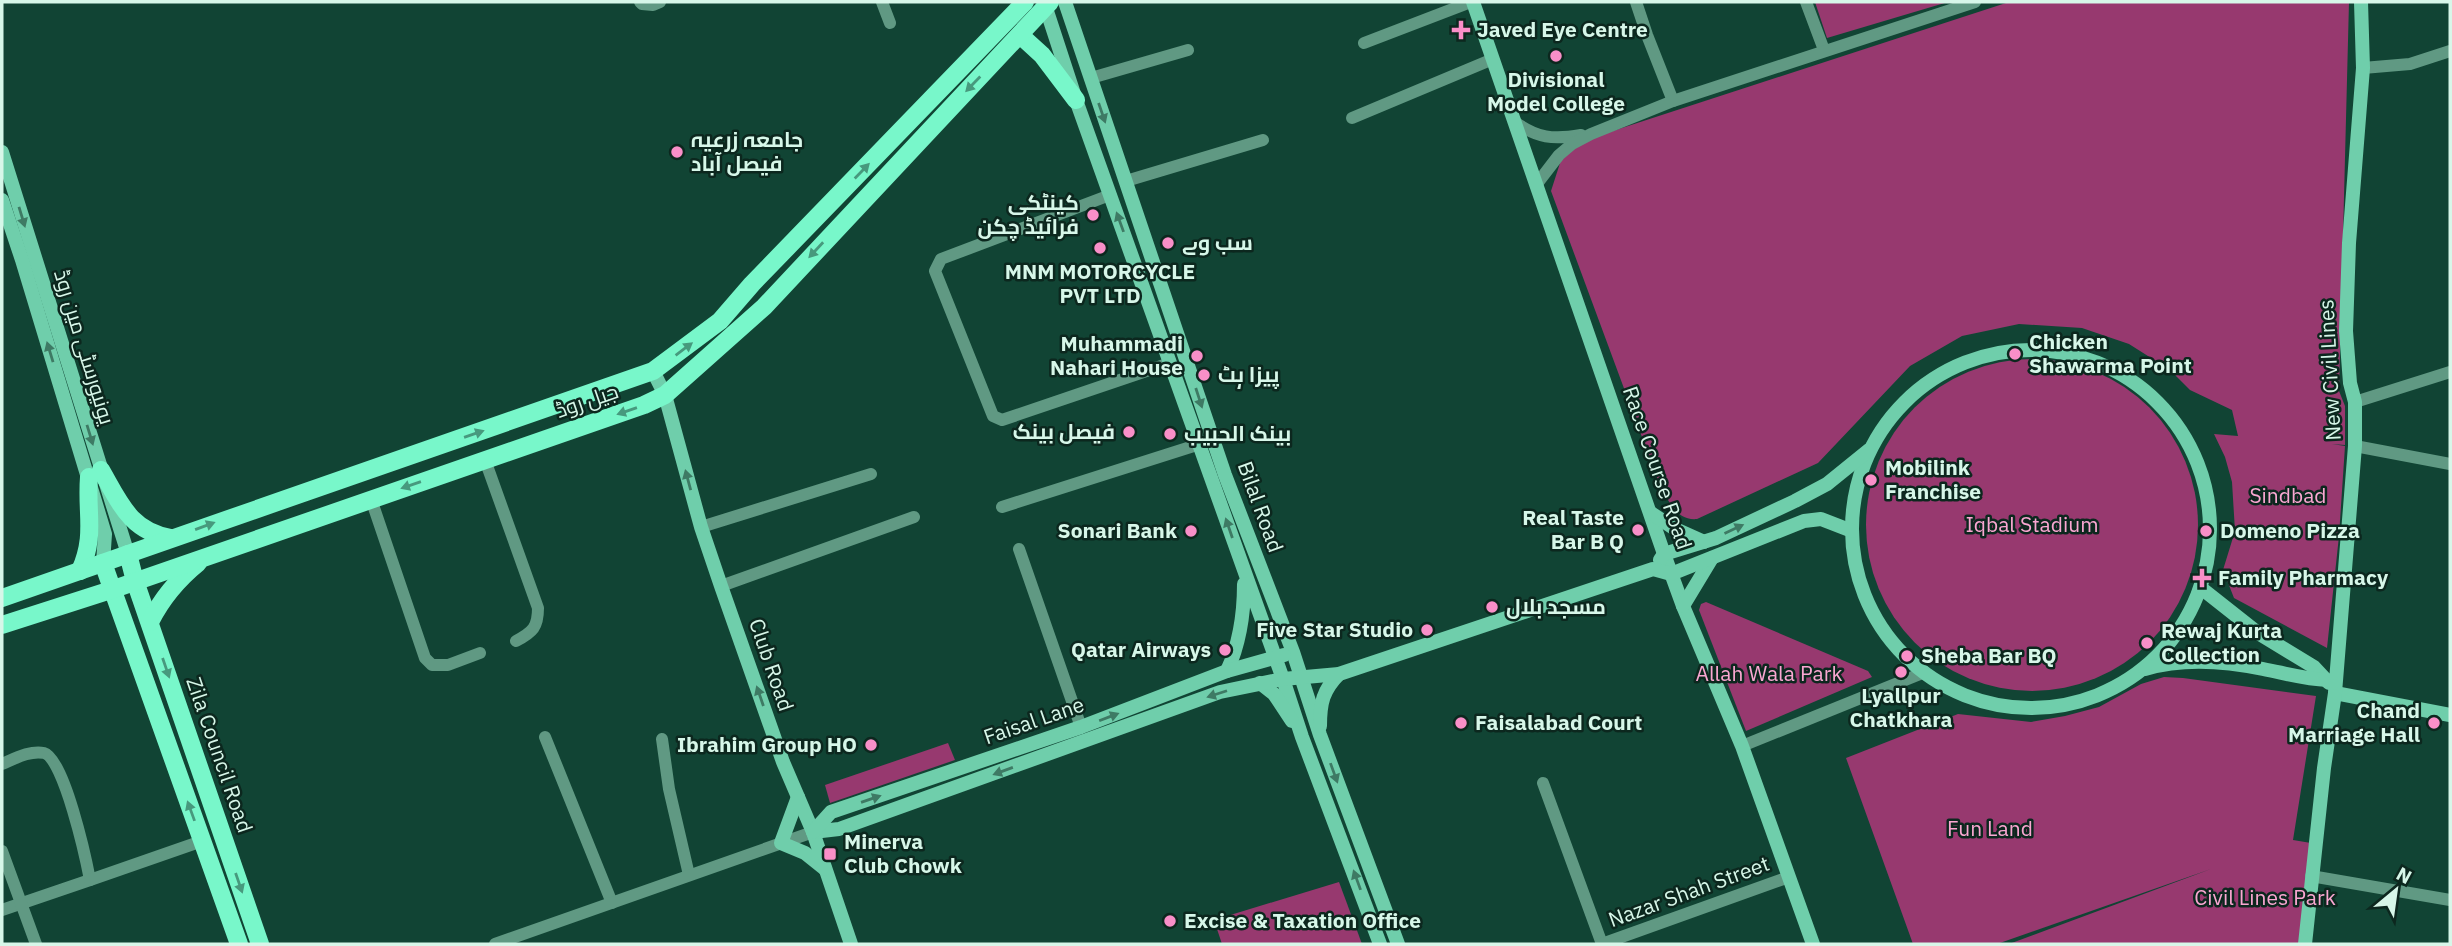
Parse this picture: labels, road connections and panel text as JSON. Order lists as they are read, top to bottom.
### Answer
{
  "streets": {
    "main road": ["جیل روڈ", "Zila Council Road"],
    "street": [
      "یونیورسٹی مین روڈ",
      "New Civil Lines",
      "Race Course Road",
      "Bilal Road",
      "Club Road",
      "Faisal Lane",
      "Nazar Shah Street"
    ]
  },
  "crossings": [
    ["یونیورسٹی مین روڈ", "جیل روڈ"],
    ["یونیورسٹی مین روڈ", "Zila Council Road"],
    ["جیل روڈ", "Bilal Road"],
    ["جیل روڈ", "Club Road"],
    ["جیل روڈ", "Zila Council Road"],
    ["Race Course Road", "Nazar Shah Street"],
    ["Bilal Road", "Faisal Lane"],
    ["Club Road", "Faisal Lane"]
  ],
  "parks": [
    "Sindbad",
    "Iqbal Stadium",
    "Allah Wala Park",
    "Fun Land",
    "Civil Lines Park"
  ],
  "places": {
    "health": ["Javed Eye Centre", "Family Pharmacy"],
    "other": [
      "Divisional Model College",
      "جامعہ زرعیہ فیصل آباد",
      "کینٹکی فرائیڈ چکن",
      "سب وے",
      "MNM MOTORCYCLE PVT LTD",
      "Chicken Shawarma Point",
      "Muhammadi Nahari House",
      "پیزا ہٹ",
      "فیصل بینک",
      "بينک الحبيب",
      "Mobilink Franchise",
      "Real Taste Bar B Q",
      "Sonari Bank",
      "Domeno Pizza",
      "مسجد بلال",
      "Five Star Studio",
      "Rewaj Kurta Collection",
      "Qatar Airways",
      "Sheba Bar BQ",
      "Lyallpur Chatkhara",
      "Faisalabad Court",
      "Chand Marriage Hall",
      "Ibrahim Group HO",
      "Excise & Taxation Office"
    ],
    "transit": ["Minerva Club Chowk"]
  },
  "north": "top right"
}
